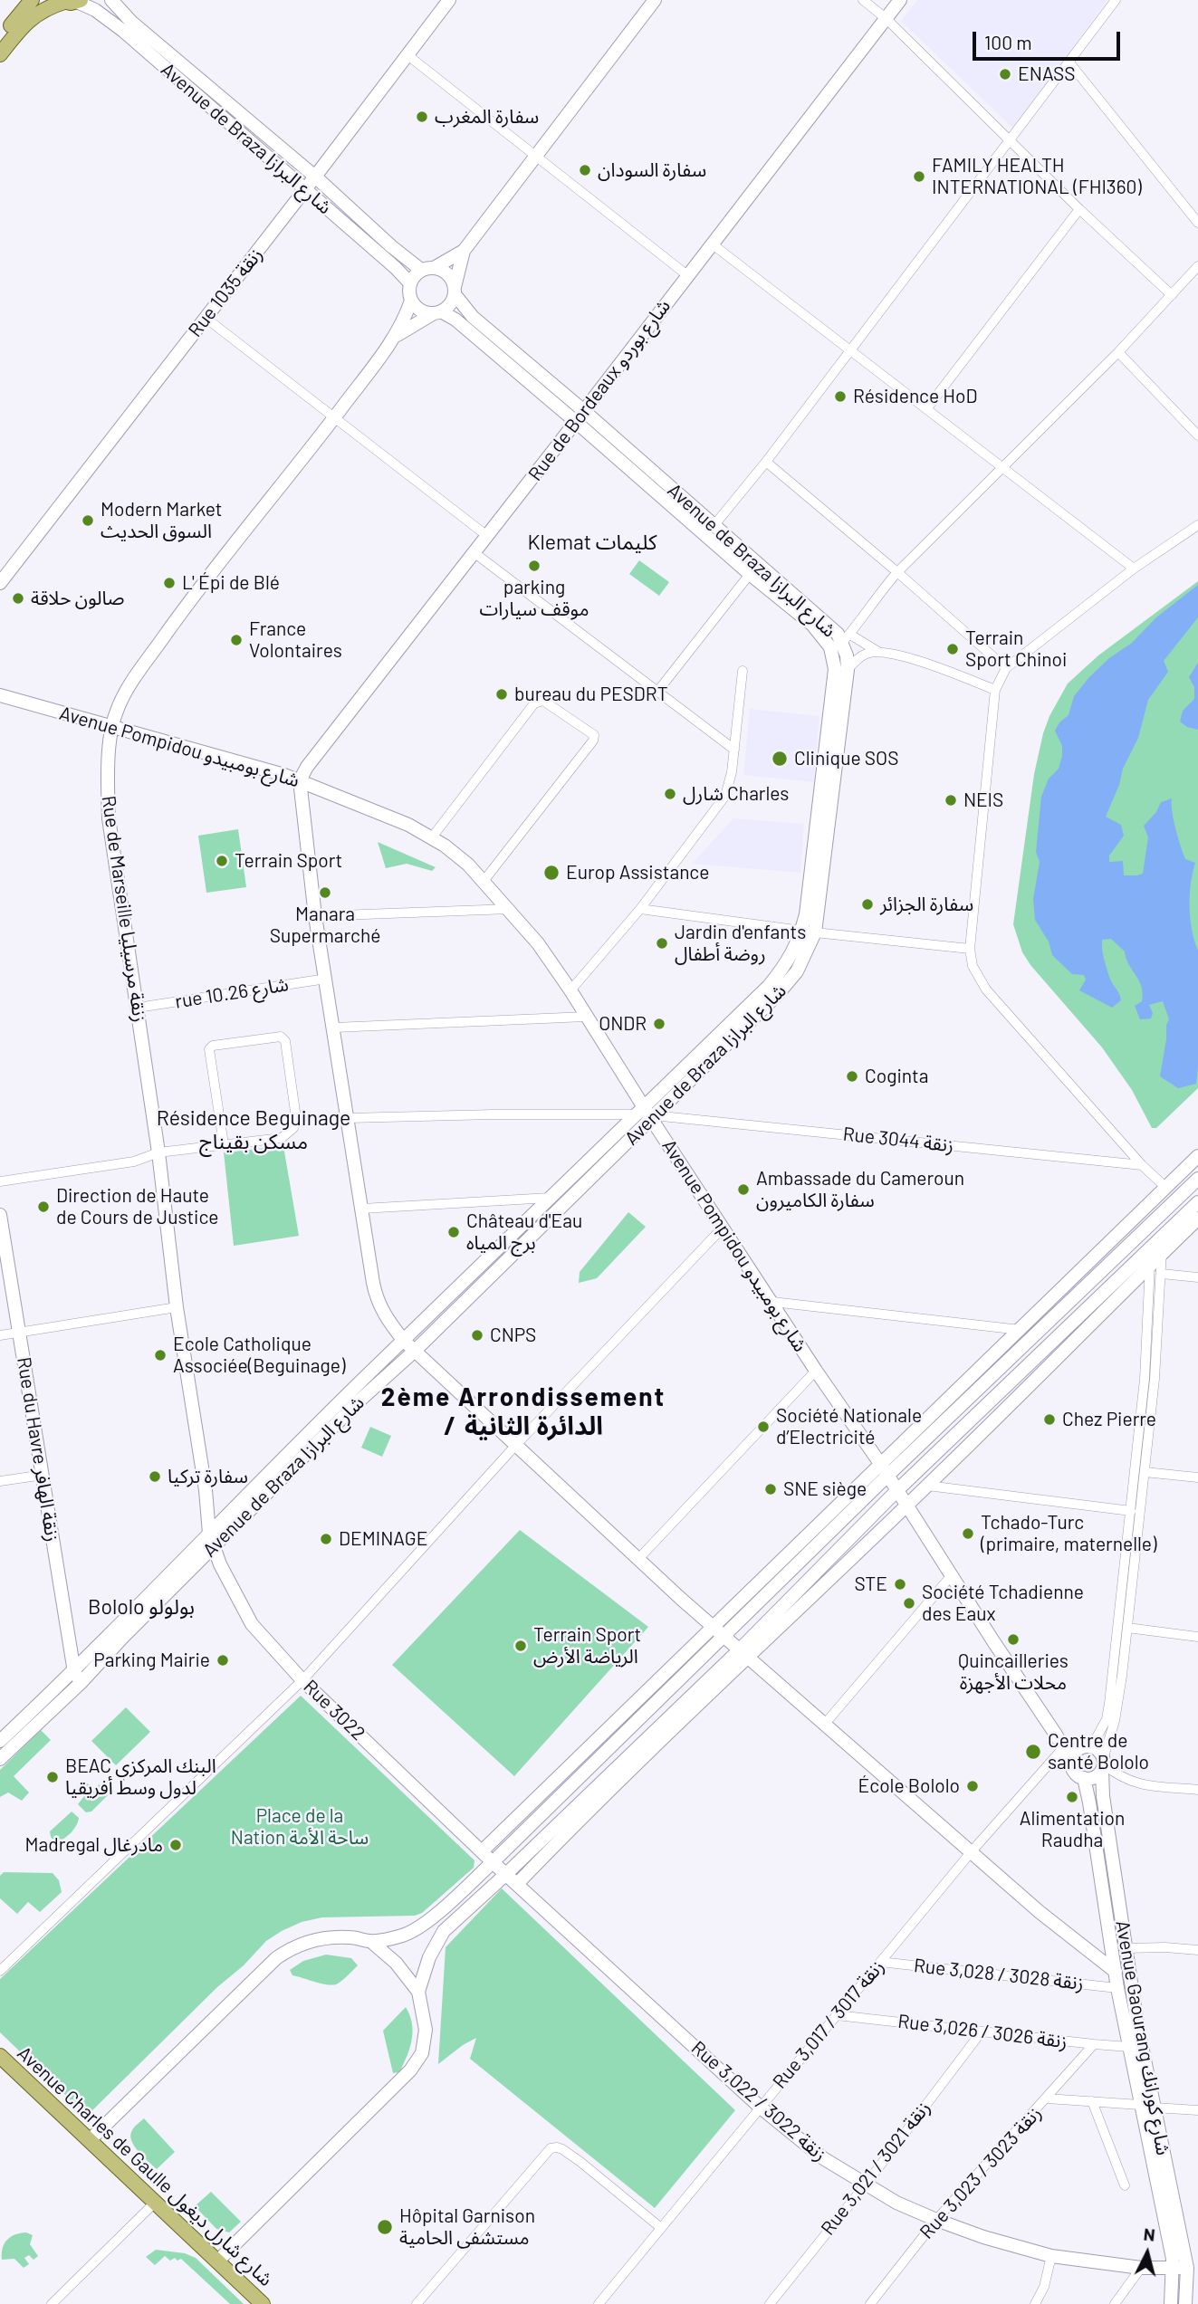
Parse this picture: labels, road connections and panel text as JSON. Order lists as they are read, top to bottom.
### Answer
{
  "streets": {
    "main road": [
      "Avenue de Braza شارع البرازا",
      "Rue 1035 زنقة",
      "Rue de Bordeaux شارع بوردو",
      "Avenue Pompidou شارع بومبيدو",
      "Rue de Marseille زنقة مرسيليا",
      "Rue du Havre زنقة الهافر",
      "Rue 3022",
      "Avenue Gaourang شارع كورانك",
      "Rue 3,022 / زنقة 3022",
      "Avenue Charles de Gaulle شارع شارل ديغول"
    ],
    "street": [
      "rue 10.26 شارع",
      "Rue 3044 زنقة",
      "Rue 3,028 / زنقة 3028",
      "Rue 3,017 / زنقة 3017",
      "Rue 3,026 / زنقة 3026",
      "Rue 3,021 / زنقة 3021",
      "Rue 3,023 / زنقة 3023"
    ]
  },
  "crossings": [
    ["Avenue de Braza شارع البرازا", "Rue 1035 زنقة"],
    ["Avenue de Braza شارع البرازا", "Rue de Bordeaux شارع بوردو"],
    ["Avenue de Braza شارع البرازا", "Avenue Pompidou شارع بومبيدو"],
    ["Avenue de Braza شارع البرازا", "Rue de Marseille زنقة مرسيليا"],
    ["Avenue de Braza شارع البرازا", "Rue 3044 زنقة"],
    ["Avenue de Braza شارع البرازا", "Rue du Havre زنقة الهافر"],
    ["Avenue de Braza شارع البرازا", "Rue 3022"],
    ["Rue de Bordeaux شارع بوردو", "Avenue Pompidou شارع بومبيدو"],
    ["Avenue Pompidou شارع بومبيدو", "Rue de Marseille زنقة مرسيليا"],
    ["Avenue Pompidou شارع بومبيدو", "Rue 3044 زنقة"],
    ["Rue de Marseille زنقة مرسيليا", "rue 10.26 شارع"],
    ["Rue de Marseille زنقة مرسيليا", "Rue 3022"],
    ["Rue 3022", "Rue 3,022 / زنقة 3022"],
    ["Rue 3,028 / زنقة 3028", "Rue 3,017 / زنقة 3017"],
    ["Rue 3,028 / زنقة 3028", "Avenue Gaourang شارع كورانك"],
    ["Rue 3,017 / زنقة 3017", "Rue 3,026 / زنقة 3026"],
    ["Rue 3,017 / زنقة 3017", "Rue 3,022 / زنقة 3022"],
    ["Rue 3,026 / زنقة 3026", "Avenue Gaourang شارع كورانك"],
    ["Rue 3,026 / زنقة 3026", "Rue 3,021 / زنقة 3021"],
    ["Rue 3,026 / زنقة 3026", "Rue 3,023 / زنقة 3023"],
    ["Avenue Gaourang شارع كورانك", "Rue 3,022 / زنقة 3022"],
    ["Rue 3,022 / زنقة 3022", "Rue 3,021 / زنقة 3021"],
    ["Rue 3,022 / زنقة 3022", "Rue 3,023 / زنقة 3023"]
  ],
  "districts": [
    "Klemat كليمات",
    "Résidence Beguinage مسكن بقيناج",
    "2ème Arrondissement / الدائرة الثانية",
    "Bololo بولولو"
  ],
  "parks": ["Place de la Nation ساحة الأمة"],
  "places": [
    "ENASS",
    "سفارة المغرب",
    "سفارة السودان",
    "FAMILY HEALTH INTERNATIONAL (FHI360)",
    "Résidence HoD",
    "Modern Market السوق الحديث",
    "parking موقف سيارات",
    "L' Épi de Blé",
    "صالون حلاقة",
    "France Volontaires",
    "Terrain Sport Chinoi",
    "bureau du PESDRT",
    "Clinique SOS",
    "شارل Charles",
    "NEIS",
    "Terrain Sport",
    "Europ Assistance",
    "Manara Supermarché",
    "سفارة الجزائر",
    "Jardin d'enfants روضة أطفال",
    "ONDR",
    "Coginta",
    "Ambassade du Cameroun سفارة الكاميرون",
    "Direction de Haute de Cours de Justice",
    "Château d'Eau برج المياه",
    "CNPS",
    "Ecole Catholique Associée(Beguinage)",
    "Chez Pierre",
    "Société Nationale d’Electricité",
    "سفارة تركيا",
    "SNE siège",
    "Tchado-Turc (primaire, maternelle)",
    "DEMINAGE",
    "STE",
    "Société Tchadienne des Eaux",
    "Quincailleries محلات الأجهزة",
    "Terrain Sport الرياضة الأرض",
    "Parking Mairie",
    "Centre de santé Bololo",
    "BEAC البنك المركزي لدول وسط أفريقيا",
    "École Bololo",
    "Alimentation Raudha",
    "Madregal مادرغال",
    "Hôpital Garnison مستشفى الحامية"
  ],
  "scale_bar": "100 m",
  "north": "top"
}
